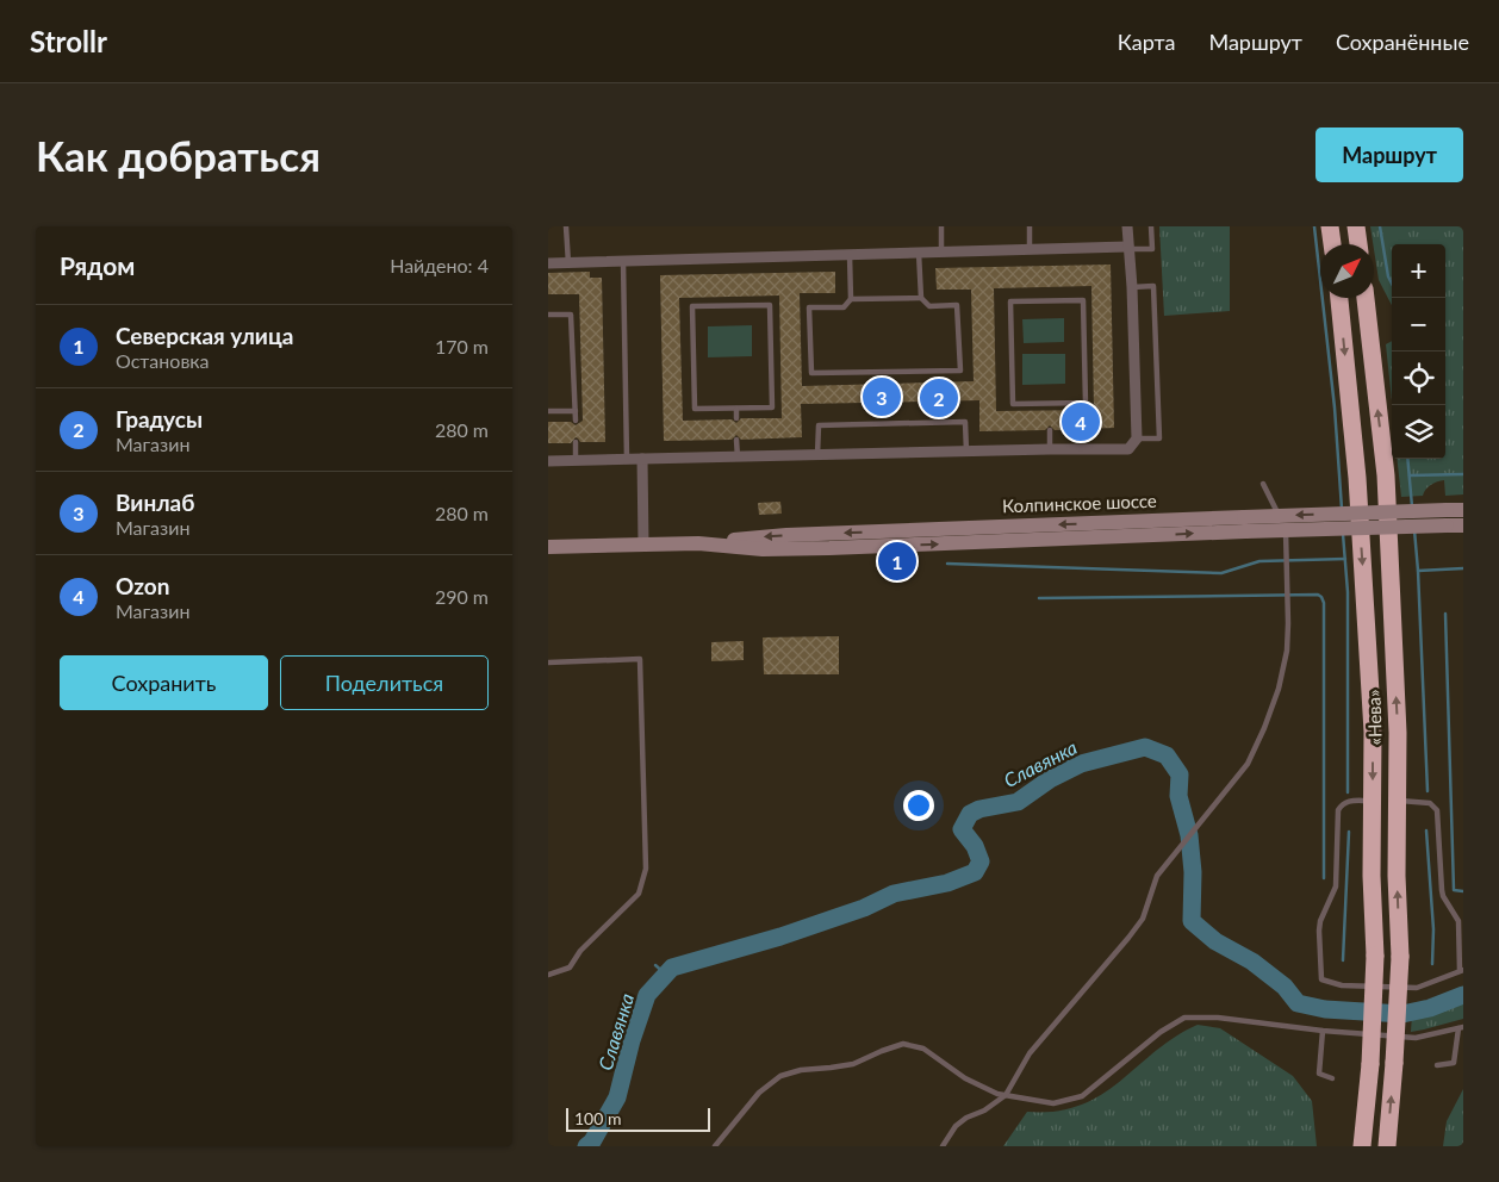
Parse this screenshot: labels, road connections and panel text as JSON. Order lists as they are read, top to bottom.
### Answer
{
  "streets": {
    "highway": ["«Нева»"],
    "main road": ["Колпинское шоссе"]
  },
  "water": ["Славянка"],
  "scale_bar": "100 m",
  "north": "top right",
  "page": {
    "header": "Strollr",
    "nav": ["Карта", "Маршрут", "Сохранённые"],
    "buttons": [
      "Маршрут",
      ["Сохранить", "Поделиться"]
    ],
    "title": "Как добраться",
    "heading": ["Рядом", "Найдено: 4"],
    "map_buttons": ["+", "−"],
    "list": [
      {
        "mark": "1",
        "name": "Северская улица",
        "note": "Остановка",
        "value": "170 m"
      },
      {
        "mark": "2",
        "name": "Градусы",
        "note": "Магазин",
        "value": "280 m"
      },
      {
        "mark": "3",
        "name": "Винлаб",
        "note": "Магазин",
        "value": "280 m"
      },
      {
        "mark": "4",
        "name": "Ozon",
        "note": "Магазин",
        "value": "290 m"
      }
    ],
    "pins": [
      "3",
      "2",
      "4",
      "1"
    ],
    "scale": "100 m"
  }
}
